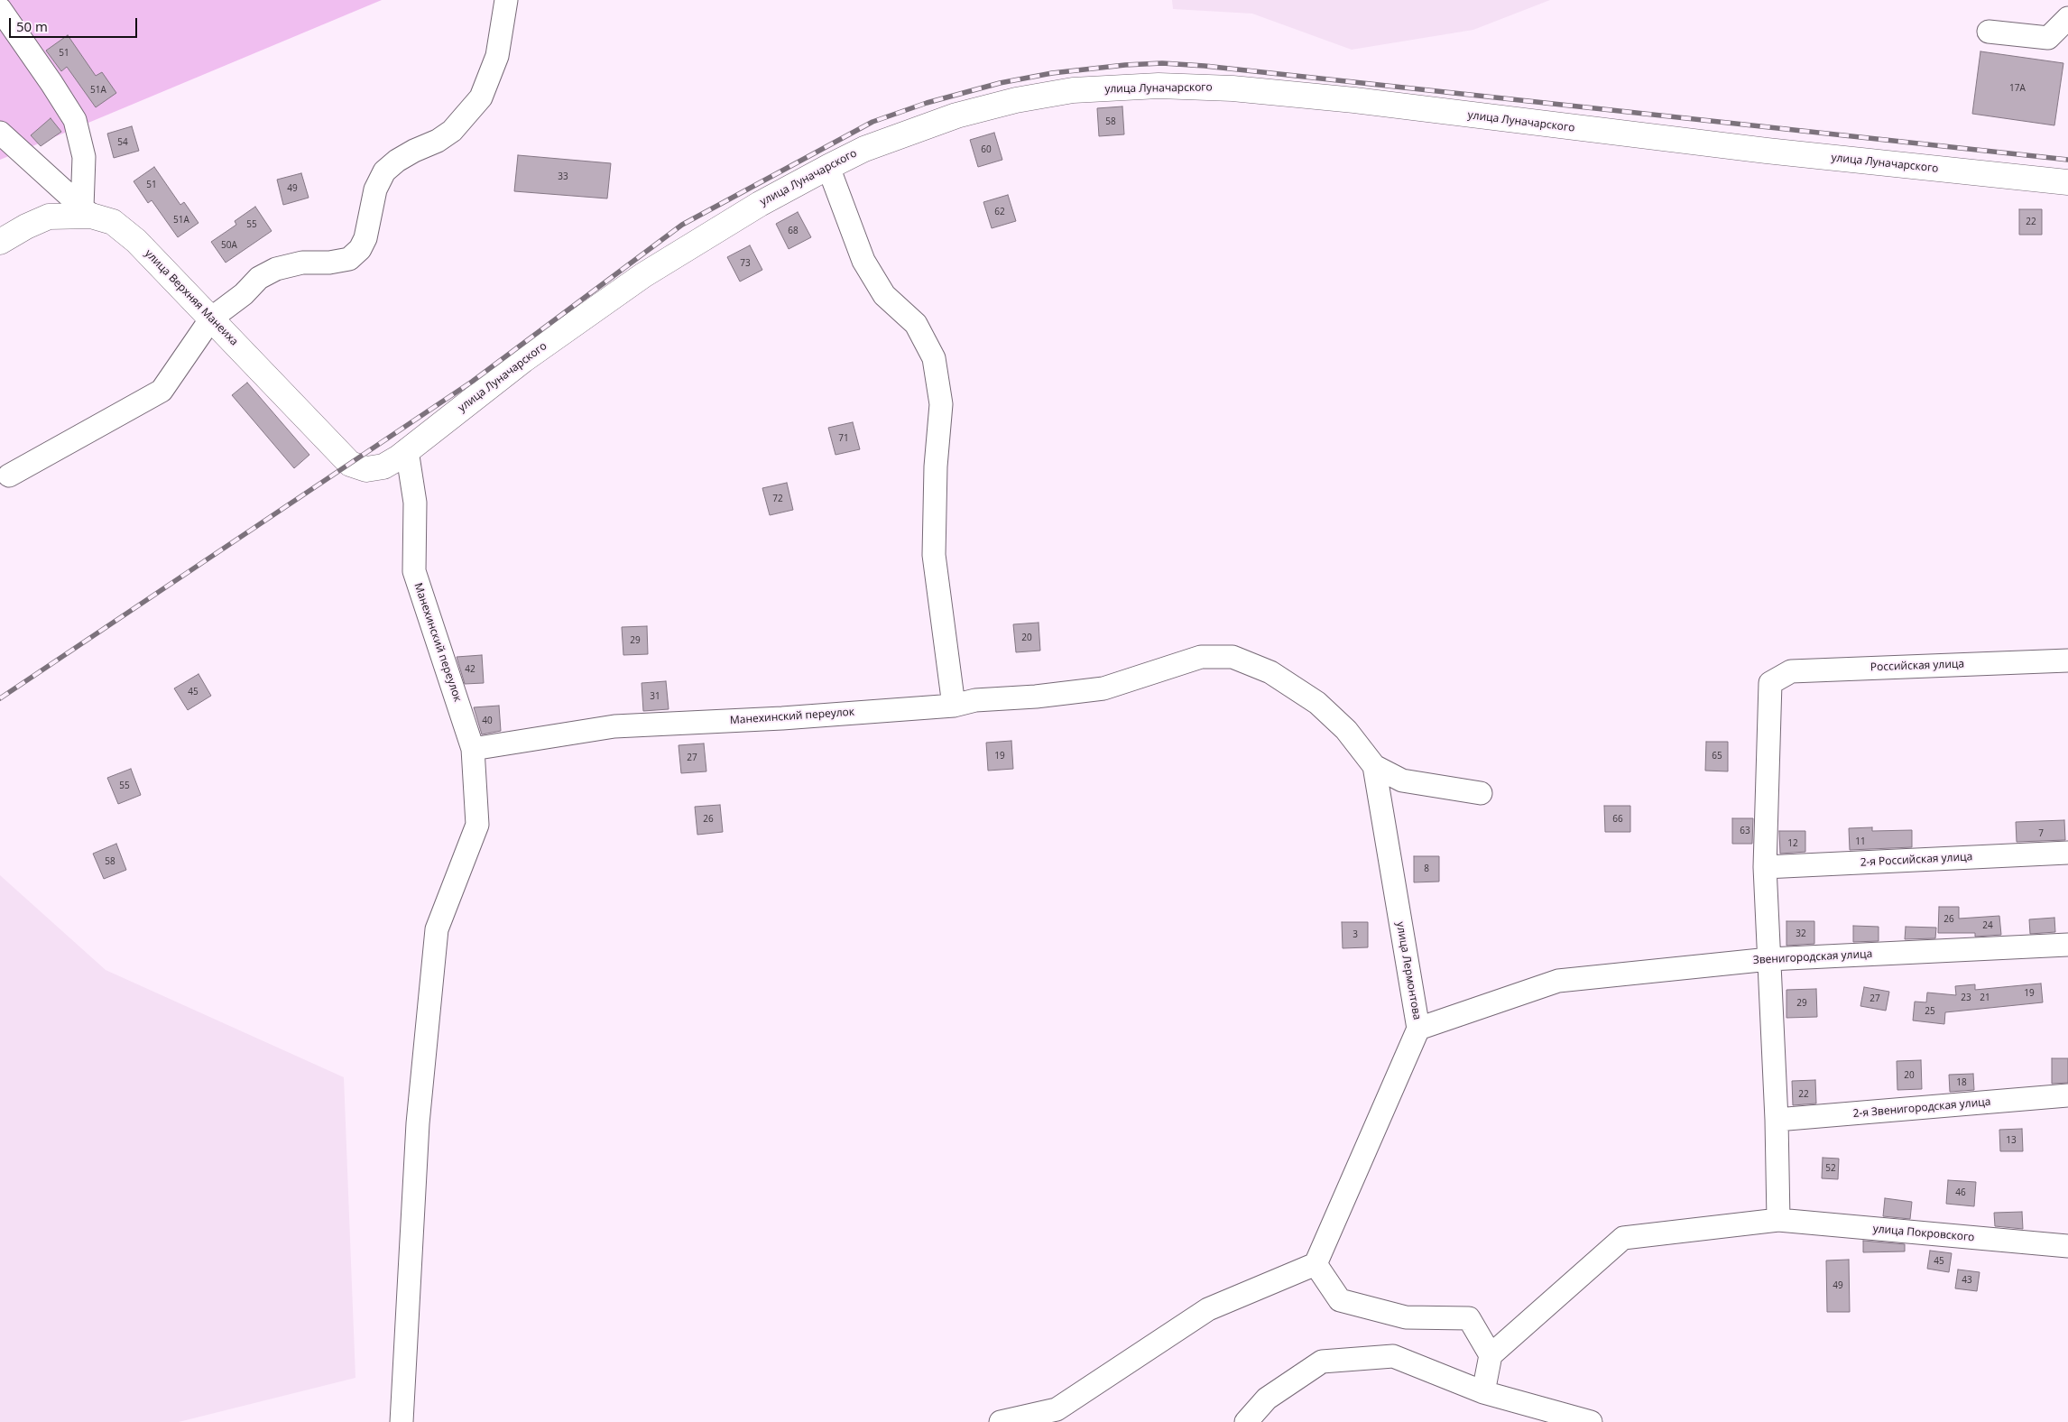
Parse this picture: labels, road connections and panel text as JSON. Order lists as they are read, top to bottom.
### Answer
{
  "streets": {
    "main road": ["улица Луначарского", "улица Верхняя Манеиха"],
    "street": [
      "Манехинский переулок",
      "Российская улица",
      "2-я Российская улица",
      "Звенигородская улица",
      "улица Лермонтова",
      "2-я Звенигородская улица",
      "улица Покровского"
    ]
  },
  "crossings": [
    ["улица Луначарского", "улица Верхняя Манеиха"],
    ["улица Луначарского", "Манехинский переулок"],
    ["Манехинский переулок", "улица Лермонтова"],
    ["Российская улица", "2-я Российская улица"],
    ["Звенигородская улица", "улица Лермонтова"]
  ],
  "house_numbers": [
    "51",
    "17А",
    "51А",
    "58",
    "54",
    "60",
    "33",
    "51",
    "49",
    "62",
    "51А",
    "22",
    "55",
    "68",
    "50А",
    "73",
    "71",
    "72",
    "20",
    "29",
    "42",
    "45",
    "31",
    "40",
    "19",
    "65",
    "27",
    "55",
    "26",
    "66",
    "63",
    "7",
    "11",
    "12",
    "58",
    "8",
    "26",
    "24",
    "32",
    "3",
    "19",
    "23",
    "21",
    "27",
    "29",
    "25",
    "20",
    "18",
    "22",
    "13",
    "52",
    "46",
    "45",
    "43",
    "49"
  ],
  "scale_bar": "50 m"
}
